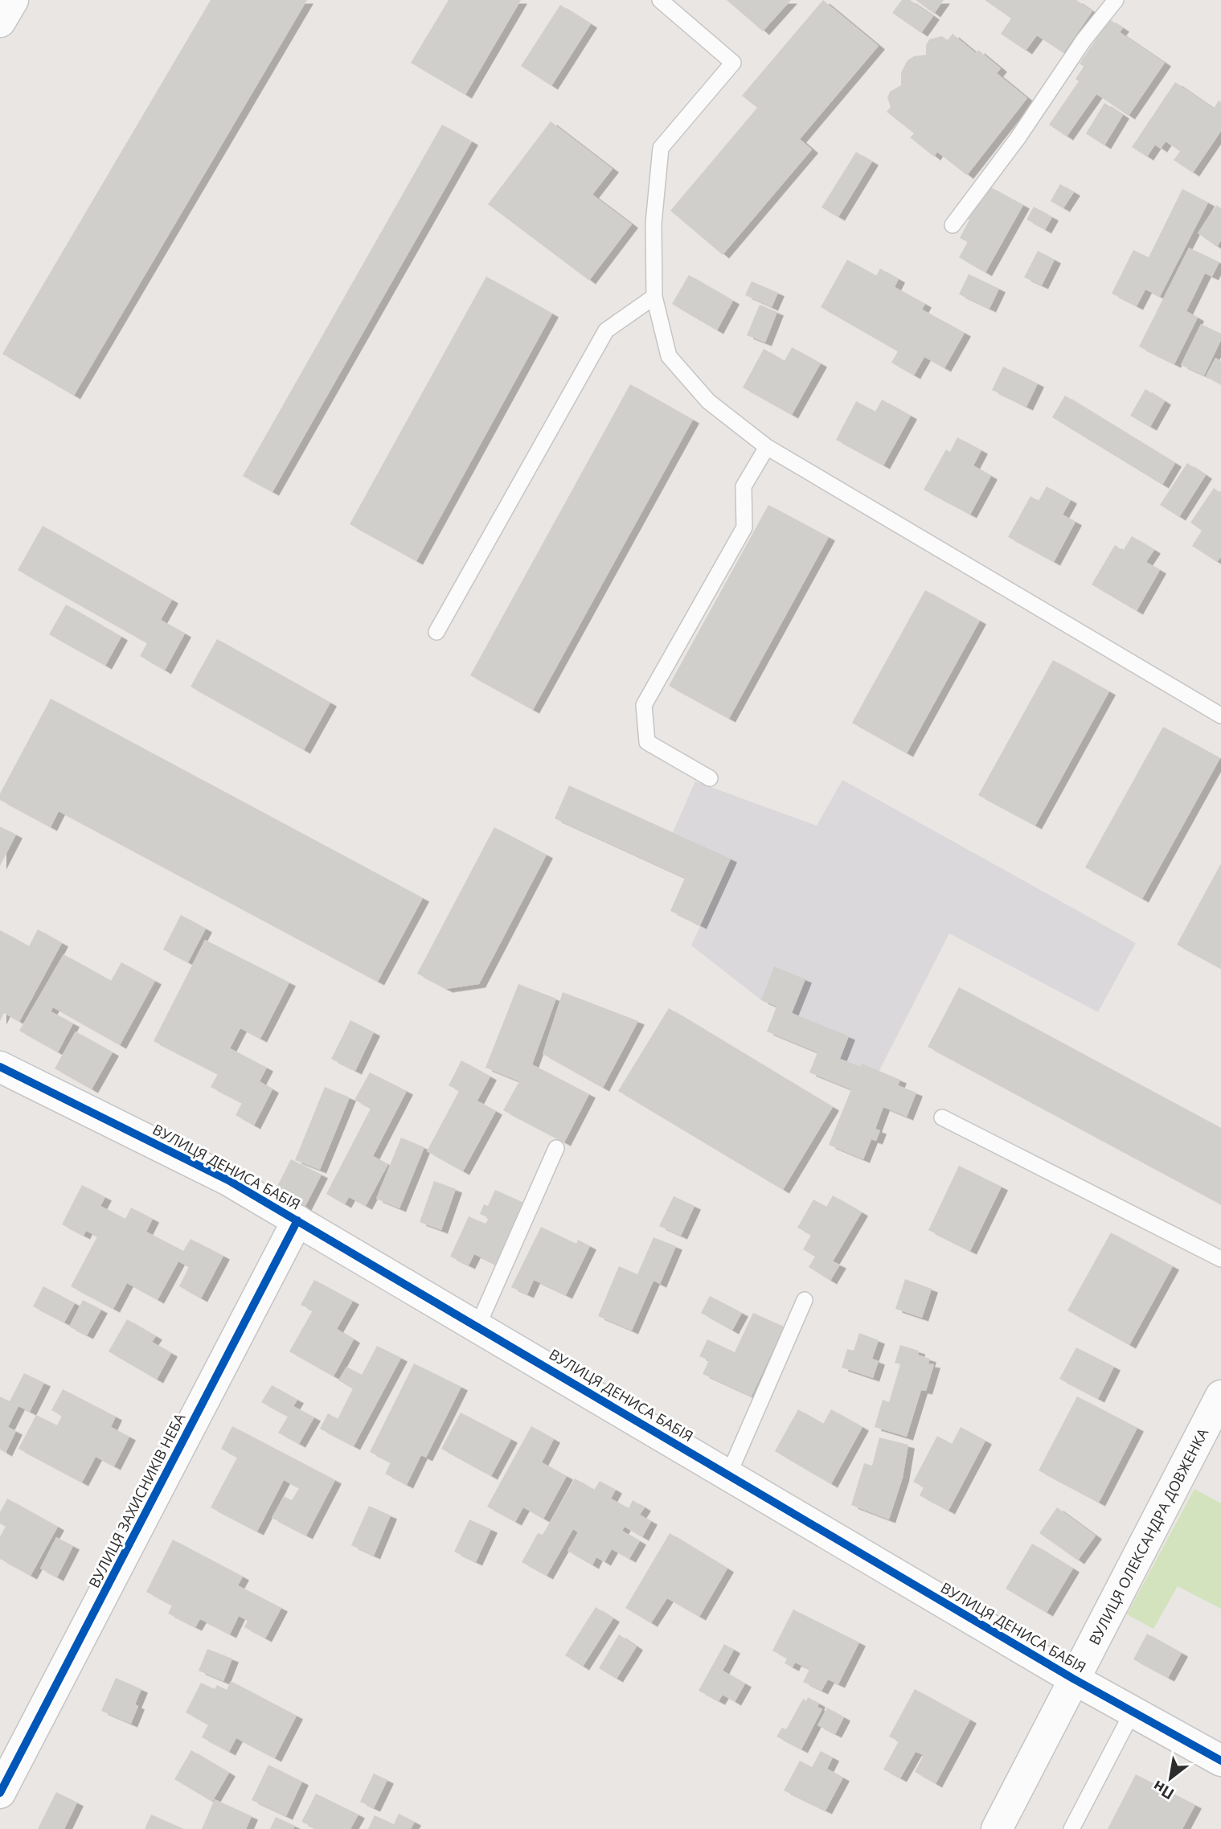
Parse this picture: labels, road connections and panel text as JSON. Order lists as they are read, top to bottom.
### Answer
{
  "streets": {
    "street": ["ВУЛИЦЯ ДЕНИСА БАБІЯ", "ВУЛИЦЯ ЗАХИСНИКІВ НЕБА", "ВУЛИЦЯ ОЛЕКСАНДРА ДОВЖЕНКА"]
  },
  "crossings": [
    ["ВУЛИЦЯ ДЕНИСА БАБІЯ", "ВУЛИЦЯ ЗАХИСНИКІВ НЕБА"],
    ["ВУЛИЦЯ ДЕНИСА БАБІЯ", "ВУЛИЦЯ ОЛЕКСАНДРА ДОВЖЕНКА"]
  ],
  "north": "bottom left"
}
